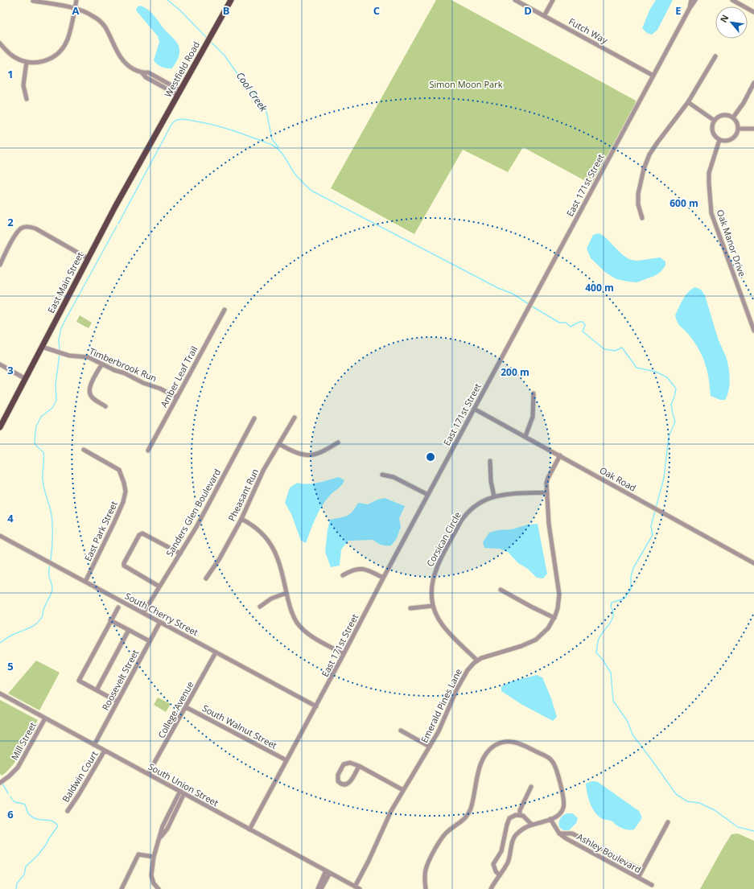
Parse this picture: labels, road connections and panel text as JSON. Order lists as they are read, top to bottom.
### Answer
{
  "streets": {
    "main road": ["Westfield Road", "East Main Street"],
    "street": [
      "Futch Way",
      "East 171st Street",
      "Oak Manor Drive",
      "Timberbrook Run",
      "Amber Leaf Trail",
      "Oak Road",
      "Pheasant Run",
      "Sanders Glen Boulevard",
      "East Park Street",
      "Corsican Circle",
      "South Cherry Street",
      "Roosevelt Street",
      "Emerald Pines Lane",
      "College Avenue",
      "South Walnut Street",
      "Mill Street",
      "Baldwin Court",
      "South Union Street",
      "Ashley Boulevard"
    ]
  },
  "crossings": [
    ["Futch Way", "East 171st Street"],
    ["Westfield Road", "East Main Street"],
    ["East 171st Street", "Oak Road"],
    ["East 171st Street", "South Cherry Street"],
    ["East 171st Street", "South Walnut Street"],
    ["East 171st Street", "South Union Street"],
    ["East Main Street", "Timberbrook Run"],
    ["Timberbrook Run", "Amber Leaf Trail"],
    ["Oak Road", "Emerald Pines Lane"],
    ["Sanders Glen Boulevard", "South Cherry Street"],
    ["East Park Street", "South Cherry Street"],
    ["Corsican Circle", "Emerald Pines Lane"],
    ["South Cherry Street", "Roosevelt Street"],
    ["South Cherry Street", "College Avenue"],
    ["Roosevelt Street", "South Union Street"],
    ["Emerald Pines Lane", "South Union Street"],
    ["College Avenue", "South Walnut Street"],
    ["College Avenue", "South Union Street"],
    ["Mill Street", "South Union Street"],
    ["Baldwin Court", "South Union Street"]
  ],
  "water": ["Cool Creek"],
  "parks": ["Simon Moon Park"],
  "north": "top left",
  "grid": {
    "columns": [
      "A",
      "B",
      "C",
      "D",
      "E"
    ],
    "rows": [
      "1",
      "2",
      "3",
      "4",
      "5",
      "6"
    ]
  },
  "rings": ["600 m", "400 m", "200 m"]
}
